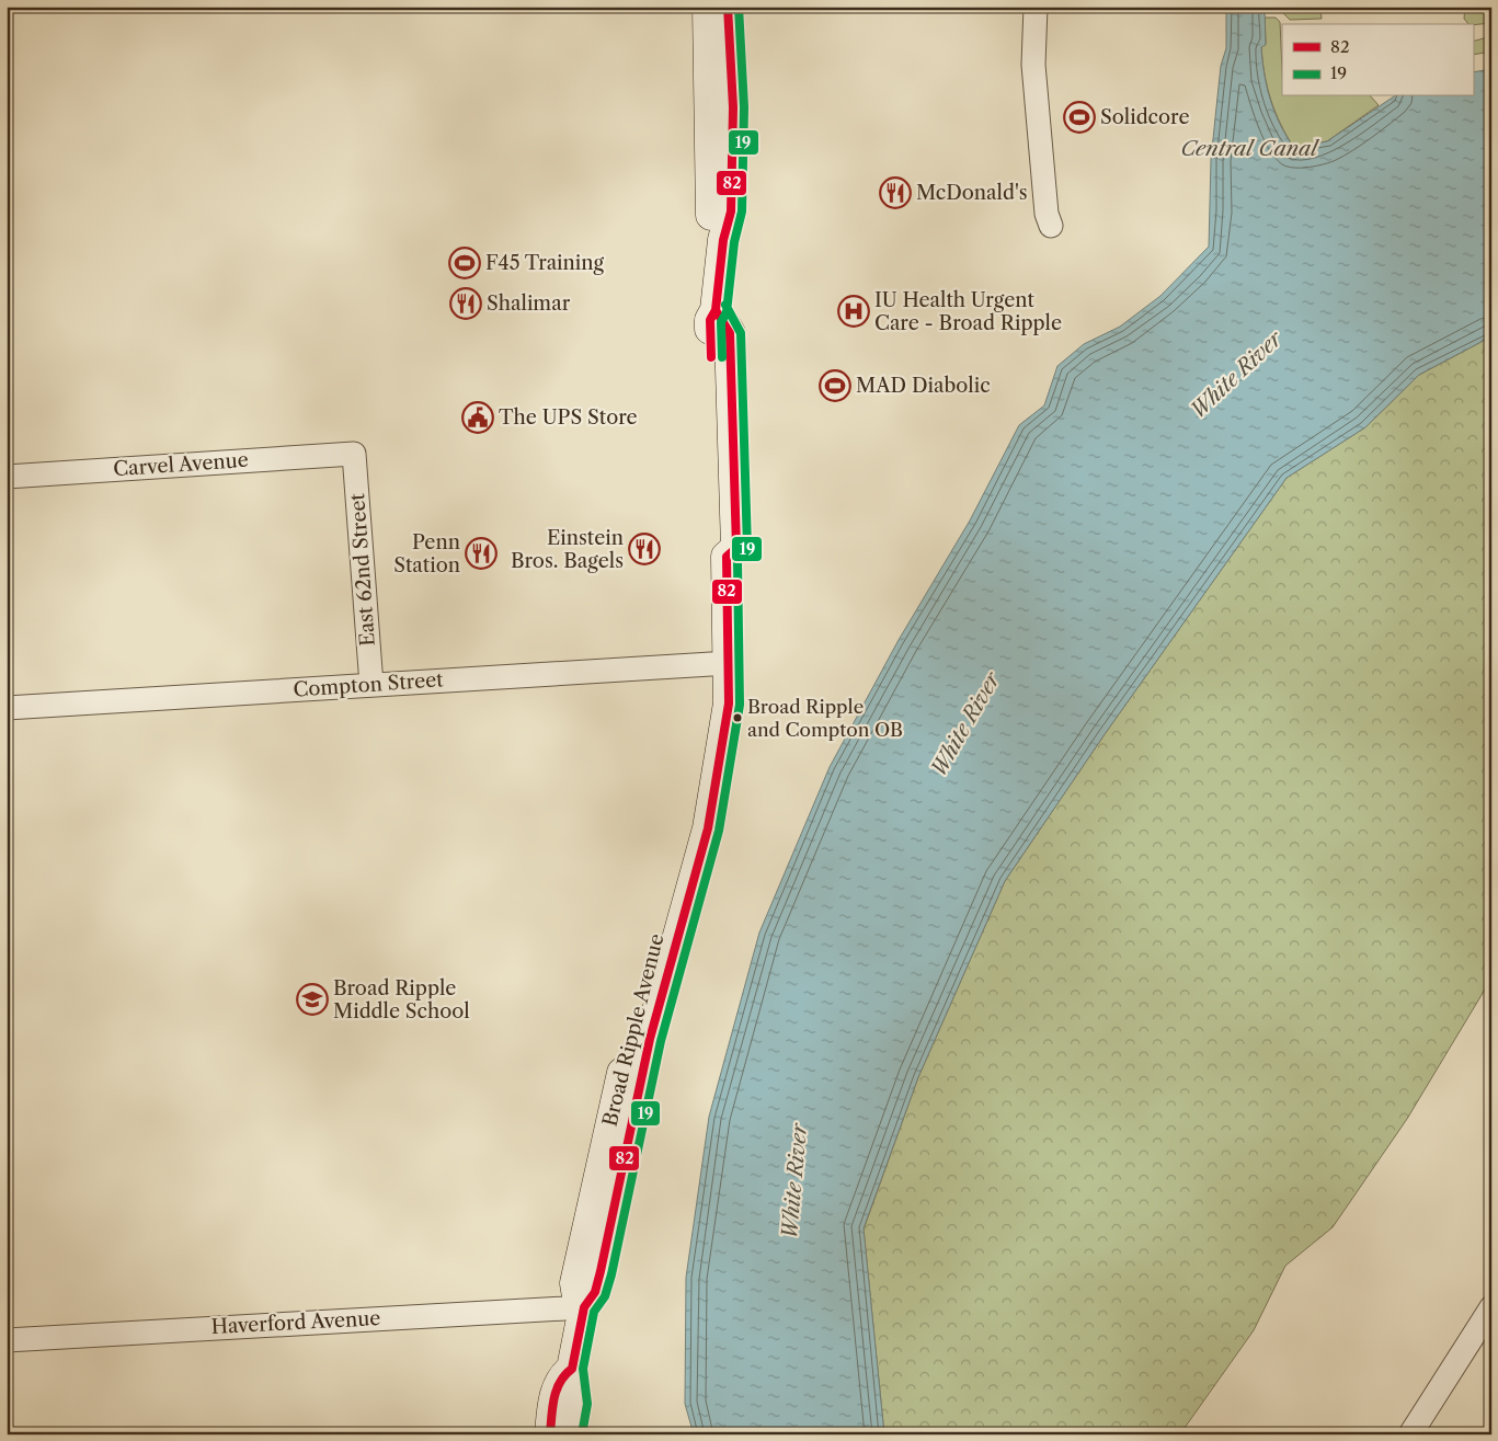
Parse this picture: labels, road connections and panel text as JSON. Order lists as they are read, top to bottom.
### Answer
{
  "streets": {
    "street": [
      "Carvel Avenue",
      "East 62nd Street",
      "Compton Street",
      "Broad Ripple Avenue",
      "Haverford Avenue"
    ]
  },
  "crossings": [
    ["Carvel Avenue", "East 62nd Street"],
    ["East 62nd Street", "Compton Street"],
    ["Compton Street", "Broad Ripple Avenue"],
    ["Broad Ripple Avenue", "Haverford Avenue"]
  ],
  "water": ["Central Canal", "White River"],
  "places": {
    "sports": ["Solidcore", "F45 Training", "MAD Diabolic"],
    "restaurant": [
      "McDonald's",
      "Shalimar",
      "Einstein Bros. Bagels",
      "Penn Station"
    ],
    "hospital": ["IU Health Urgent Care - Broad Ripple"],
    "public building": ["The UPS Store"],
    "other": ["Broad Ripple and Compton OB"],
    "school or university": ["Broad Ripple Middle School"]
  },
  "lines": ["transit line 82", "transit line 19"],
  "legend": ["82", "19"]
}
